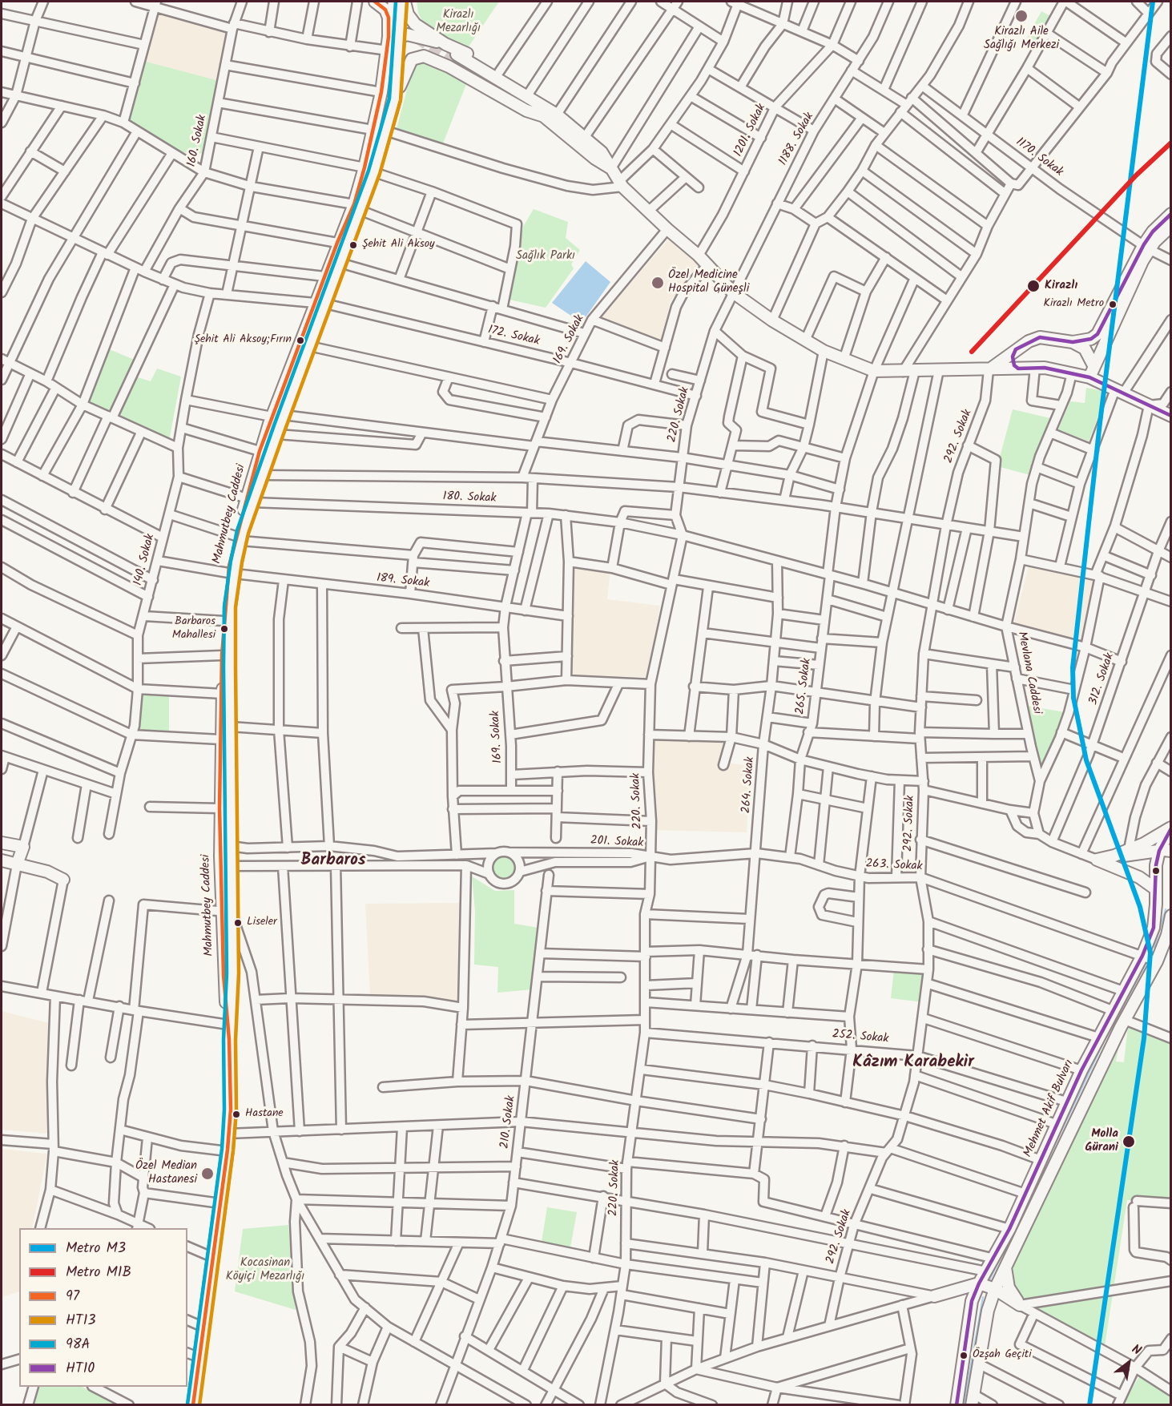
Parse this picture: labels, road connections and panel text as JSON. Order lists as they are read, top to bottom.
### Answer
{
  "streets": {
    "main road": ["Mahmutbey Caddesi", "Mehmet Akif Bulvarı"],
    "street": [
      "1201. Sokak",
      "1188. Sokak",
      "160. Sokak",
      "1170. Sokak",
      "172. Sokak",
      "169. Sokak",
      "220. Sokak",
      "292. Sokak",
      "180. Sokak",
      "140. Sokak",
      "189. Sokak",
      "Mevlana Caddesi",
      "312. Sokak",
      "265. Sokak",
      "264. Sokak",
      "201. Sokak",
      "263. Sokak",
      "252. Sokak",
      "210. Sokak"
    ]
  },
  "crossings": [
    ["1188. Sokak", "220. Sokak"],
    ["160. Sokak", "172. Sokak"],
    ["172. Sokak", "169. Sokak"],
    ["172. Sokak", "220. Sokak"],
    ["172. Sokak", "Mahmutbey Caddesi"],
    ["172. Sokak", "140. Sokak"],
    ["169. Sokak", "180. Sokak"],
    ["169. Sokak", "189. Sokak"],
    ["220. Sokak", "180. Sokak"],
    ["220. Sokak", "201. Sokak"],
    ["220. Sokak", "263. Sokak"],
    ["220. Sokak", "252. Sokak"],
    ["292. Sokak", "180. Sokak"],
    ["292. Sokak", "263. Sokak"],
    ["292. Sokak", "252. Sokak"],
    ["180. Sokak", "Mahmutbey Caddesi"],
    ["180. Sokak", "140. Sokak"],
    ["180. Sokak", "Mevlana Caddesi"],
    ["180. Sokak", "312. Sokak"],
    ["180. Sokak", "265. Sokak"],
    ["180. Sokak", "264. Sokak"],
    ["Mahmutbey Caddesi", "189. Sokak"],
    ["Mahmutbey Caddesi", "201. Sokak"],
    ["140. Sokak", "189. Sokak"],
    ["265. Sokak", "263. Sokak"],
    ["264. Sokak", "263. Sokak"],
    ["201. Sokak", "263. Sokak"],
    ["263. Sokak", "Mehmet Akif Bulvarı"],
    ["252. Sokak", "Mehmet Akif Bulvarı"]
  ],
  "districts": ["Barbaros", "Kâzım Karabekir"],
  "parks": ["Kirazlı Mezarlığı", "Sağlık Parkı", "Kocasinan Köyiçi Mezarlığı"],
  "places": [
    "Kirazlı Aile Sağlığı Merkezi",
    "Şehit Ali Aksoy",
    "Özel Medicine Hospital Güneşli",
    "Kirazlı",
    "Kirazlı Metro",
    "Şehit Ali Aksoy;Fırın",
    "Barbaros Mahallesi",
    "Liseler",
    "Hastane",
    "Molla Gürani",
    "Özel Median Hastanesi",
    "Özşah Geçiti"
  ],
  "lines": [
    "metro line M3",
    "transit line 97",
    "transit line HT13",
    "transit line 98A",
    "metro line M1B",
    "transit line HT10"
  ],
  "legend": [
    "Metro M3",
    "Metro M1B",
    "97",
    "HT13",
    "98A",
    "HT10"
  ],
  "north": "top right"
}
